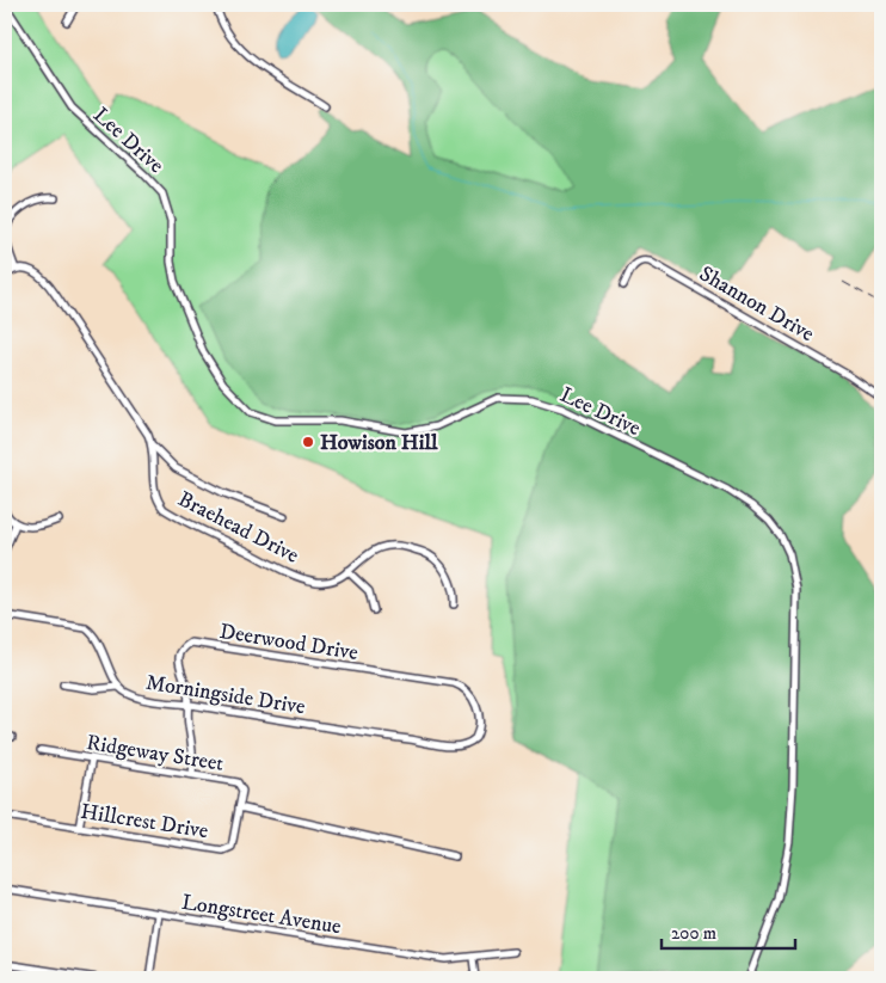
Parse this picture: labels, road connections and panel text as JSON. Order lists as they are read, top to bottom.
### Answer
{
  "streets": {
    "street": [
      "Lee Drive",
      "Shannon Drive",
      "Braehead Drive",
      "Deerwood Drive",
      "Morningside Drive",
      "Ridgeway Street",
      "Hillcrest Drive",
      "Longstreet Avenue"
    ]
  },
  "crossings": [
    ["Deerwood Drive", "Morningside Drive"],
    ["Deerwood Drive", "Ridgeway Street"],
    ["Ridgeway Street", "Hillcrest Drive"]
  ],
  "places": ["Howison Hill"],
  "scale_bar": "200 m"
}
